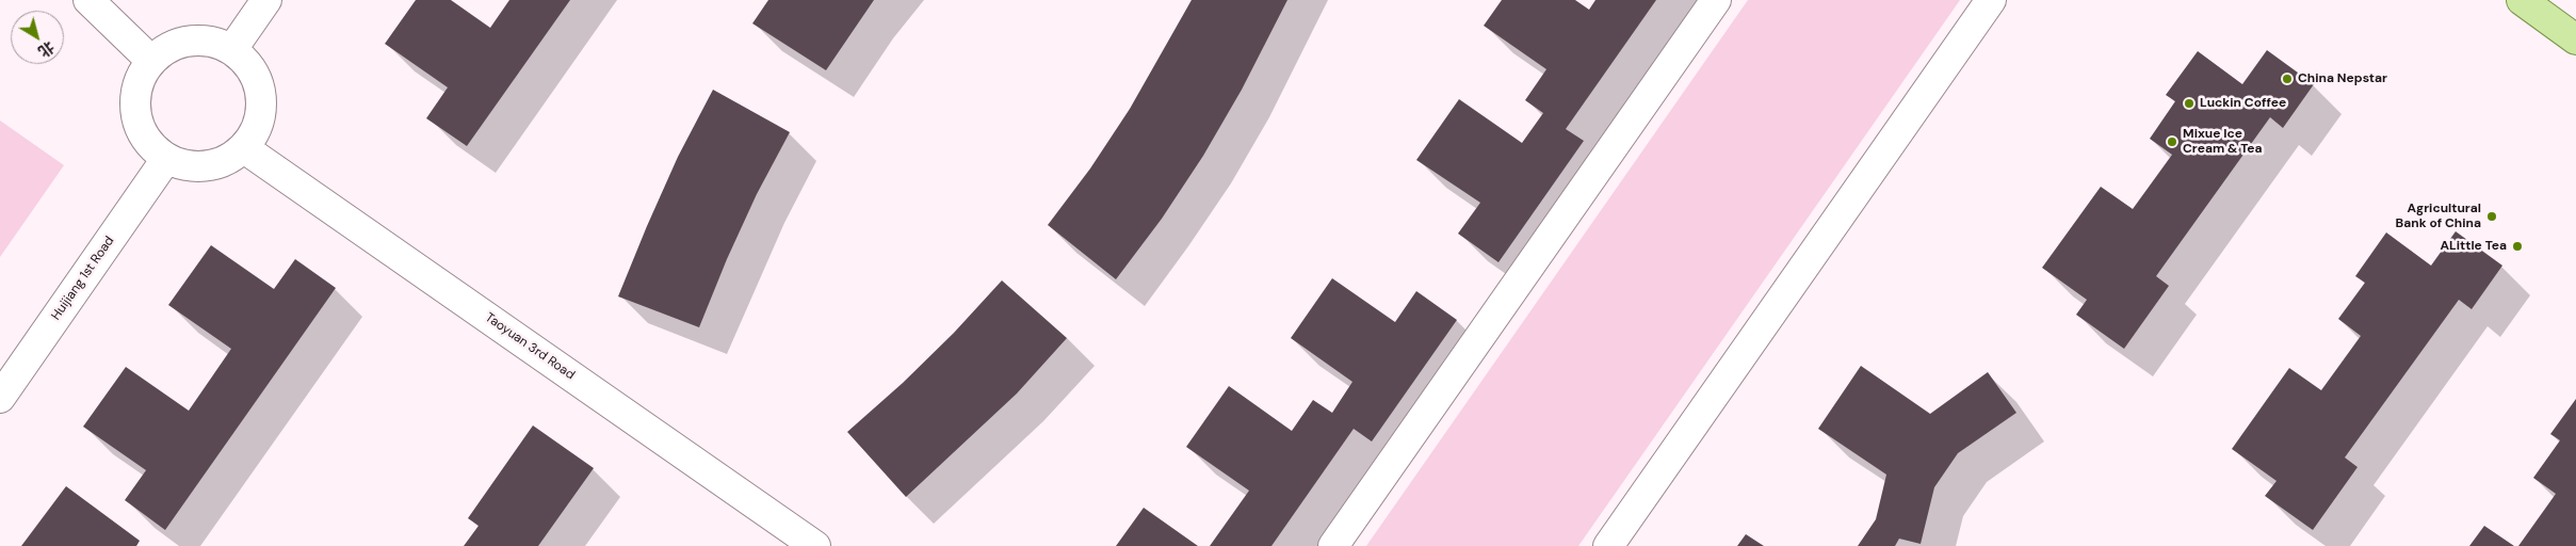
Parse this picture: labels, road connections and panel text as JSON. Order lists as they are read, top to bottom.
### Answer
{
  "streets": {
    "street": ["Huijiang 1st Road", "Taoyuan 3rd Road"]
  },
  "crossings": [
    ["Huijiang 1st Road", "Taoyuan 3rd Road"]
  ],
  "places": [
    "China Nepstar",
    "Luckin Coffee",
    "Mixue Ice Cream & Tea",
    "Agricultural Bank of China",
    "ALittle Tea"
  ],
  "north": "bottom right"
}
